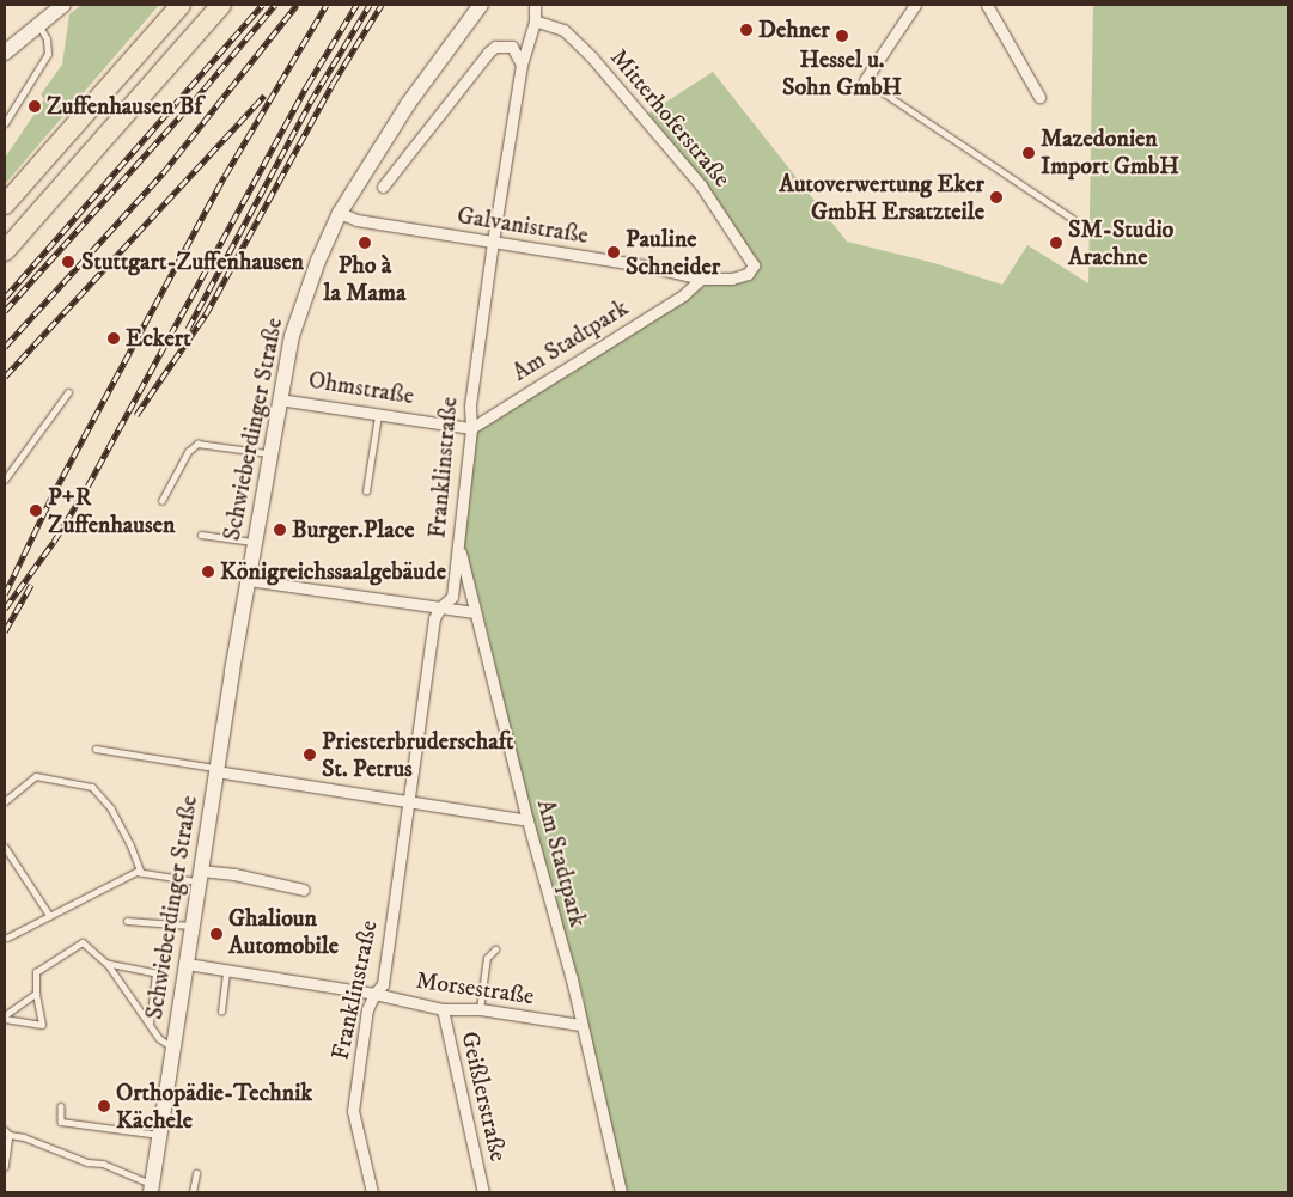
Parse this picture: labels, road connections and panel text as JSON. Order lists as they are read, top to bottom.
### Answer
{
  "streets": {
    "main road": ["Schwieberdinger Straße"],
    "street": [
      "Mitterhoferstraße",
      "Galvanistraße",
      "Am Stadtpark",
      "Ohmstraße",
      "Franklinstraße",
      "Morsestraße",
      "Geißlerstraße"
    ]
  },
  "crossings": [
    ["Mitterhoferstraße", "Galvanistraße"],
    ["Mitterhoferstraße", "Am Stadtpark"],
    ["Mitterhoferstraße", "Franklinstraße"],
    ["Galvanistraße", "Am Stadtpark"],
    ["Galvanistraße", "Schwieberdinger Straße"],
    ["Galvanistraße", "Franklinstraße"],
    ["Am Stadtpark", "Ohmstraße"],
    ["Am Stadtpark", "Franklinstraße"],
    ["Am Stadtpark", "Morsestraße"],
    ["Ohmstraße", "Schwieberdinger Straße"],
    ["Ohmstraße", "Franklinstraße"],
    ["Schwieberdinger Straße", "Morsestraße"],
    ["Franklinstraße", "Morsestraße"],
    ["Morsestraße", "Geißlerstraße"]
  ],
  "places": [
    "Dehner",
    "Hessel u. Sohn GmbH",
    "Zuffenhausen Bf",
    "Mazedonien Import GmbH",
    "Autoverwertung Eker GmbH Ersatzteile",
    "Pho à la Mama",
    "SM-Studio Arachne",
    "Pauline Schneider",
    "Stuttgart-Zuffenhausen",
    "Eckert",
    "P+R Zuffenhausen",
    "Burger.Place",
    "Königreichssaalgebäude",
    "Priesterbruderschaft St. Petrus",
    "Ghalioun Automobile",
    "Orthopädie-Technik Kächele"
  ]
}
